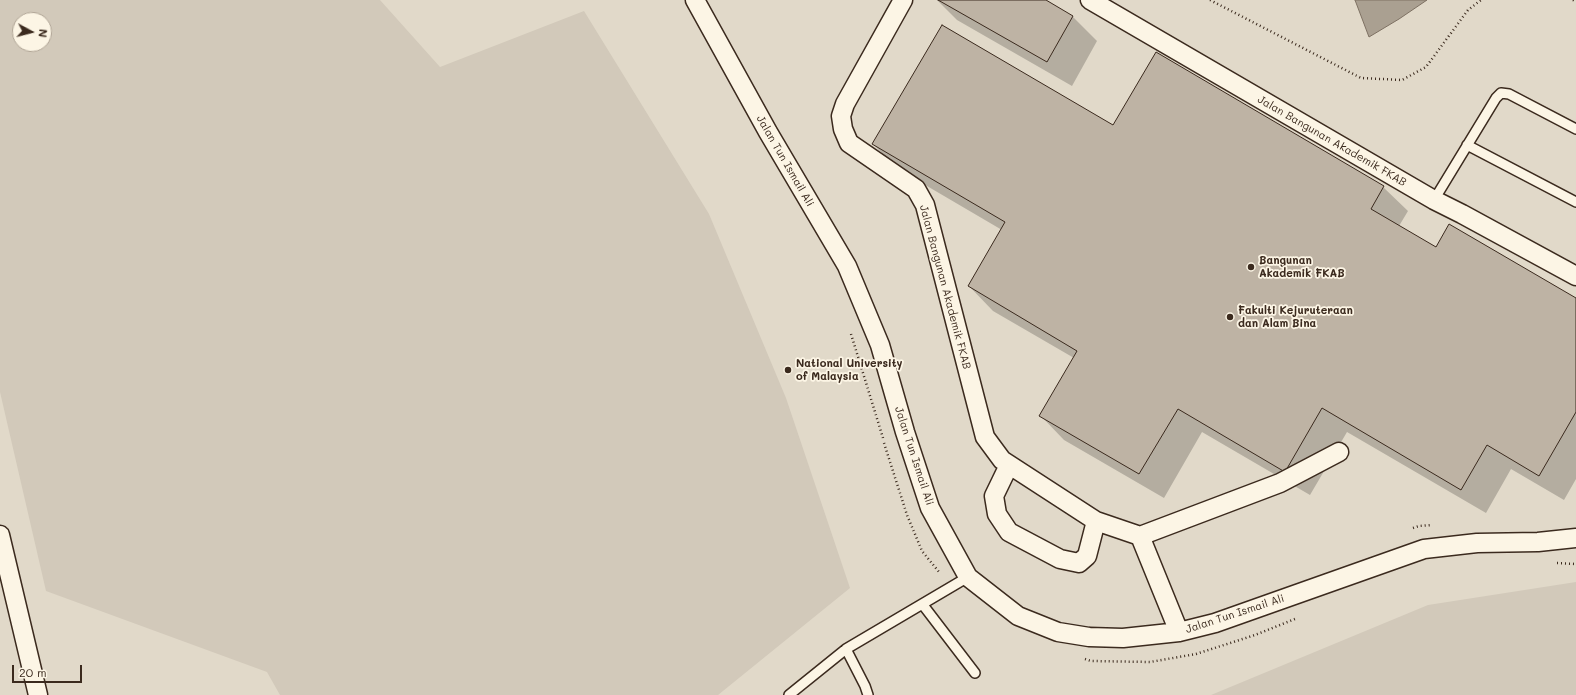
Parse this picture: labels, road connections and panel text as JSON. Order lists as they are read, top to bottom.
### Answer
{
  "streets": {
    "street": ["Jalan Bangunan Akademik FKAB", "Jalan Tun Ismail Ali"]
  },
  "places": ["Bangunan Akademik FKAB", "Fakulti Kejuruteraan dan Alam Bina", "National University of Malaysia"],
  "scale_bar": "20 m",
  "north": "right"
}
